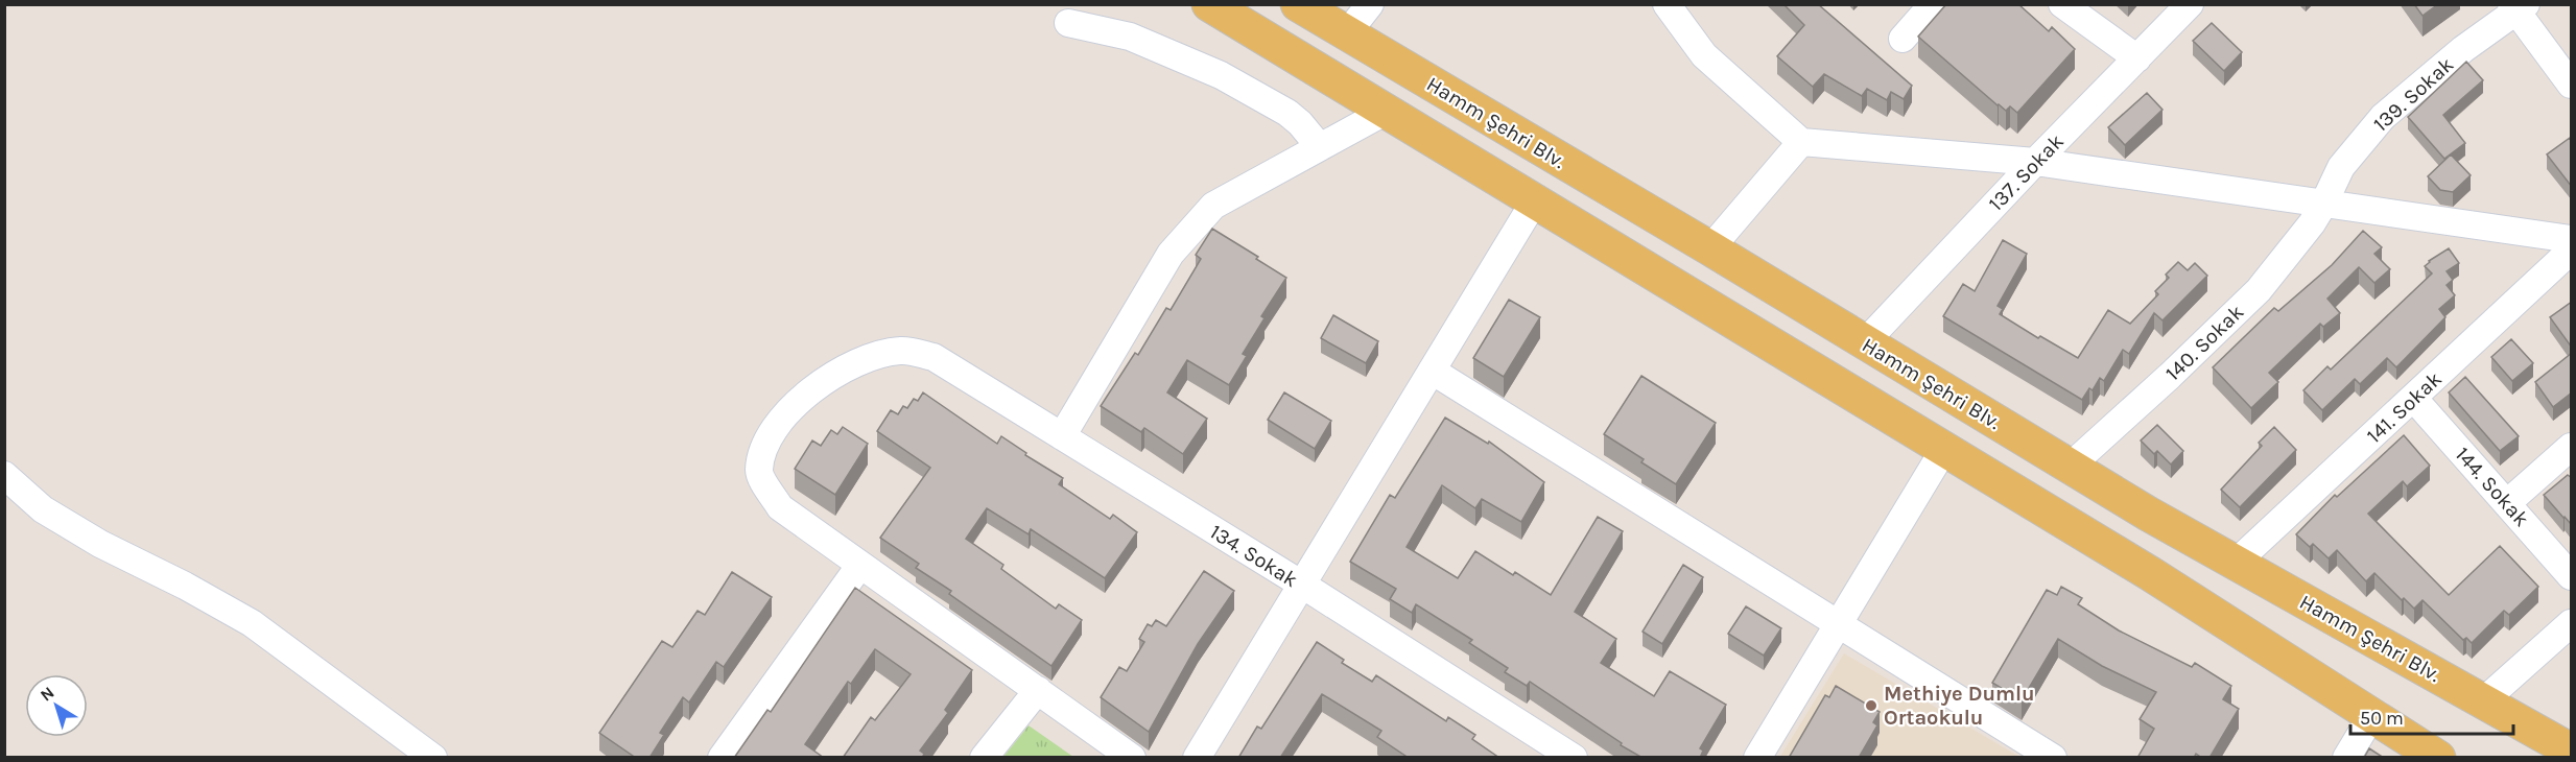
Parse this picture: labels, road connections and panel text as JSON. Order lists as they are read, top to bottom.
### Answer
{
  "streets": {
    "main road": ["Hamm Şehri Blv."],
    "street": [
      "139. Sokak",
      "137. Sokak",
      "140. Sokak",
      "141. Sokak",
      "144. Sokak",
      "134. Sokak"
    ]
  },
  "crossings": [
    ["139. Sokak", "140. Sokak"],
    ["Hamm Şehri Blv.", "137. Sokak"],
    ["Hamm Şehri Blv.", "140. Sokak"],
    ["Hamm Şehri Blv.", "141. Sokak"],
    ["141. Sokak", "144. Sokak"]
  ],
  "places": ["Methiye Dumlu Ortaokulu"],
  "scale_bar": "50 m",
  "north": "top left"
}
